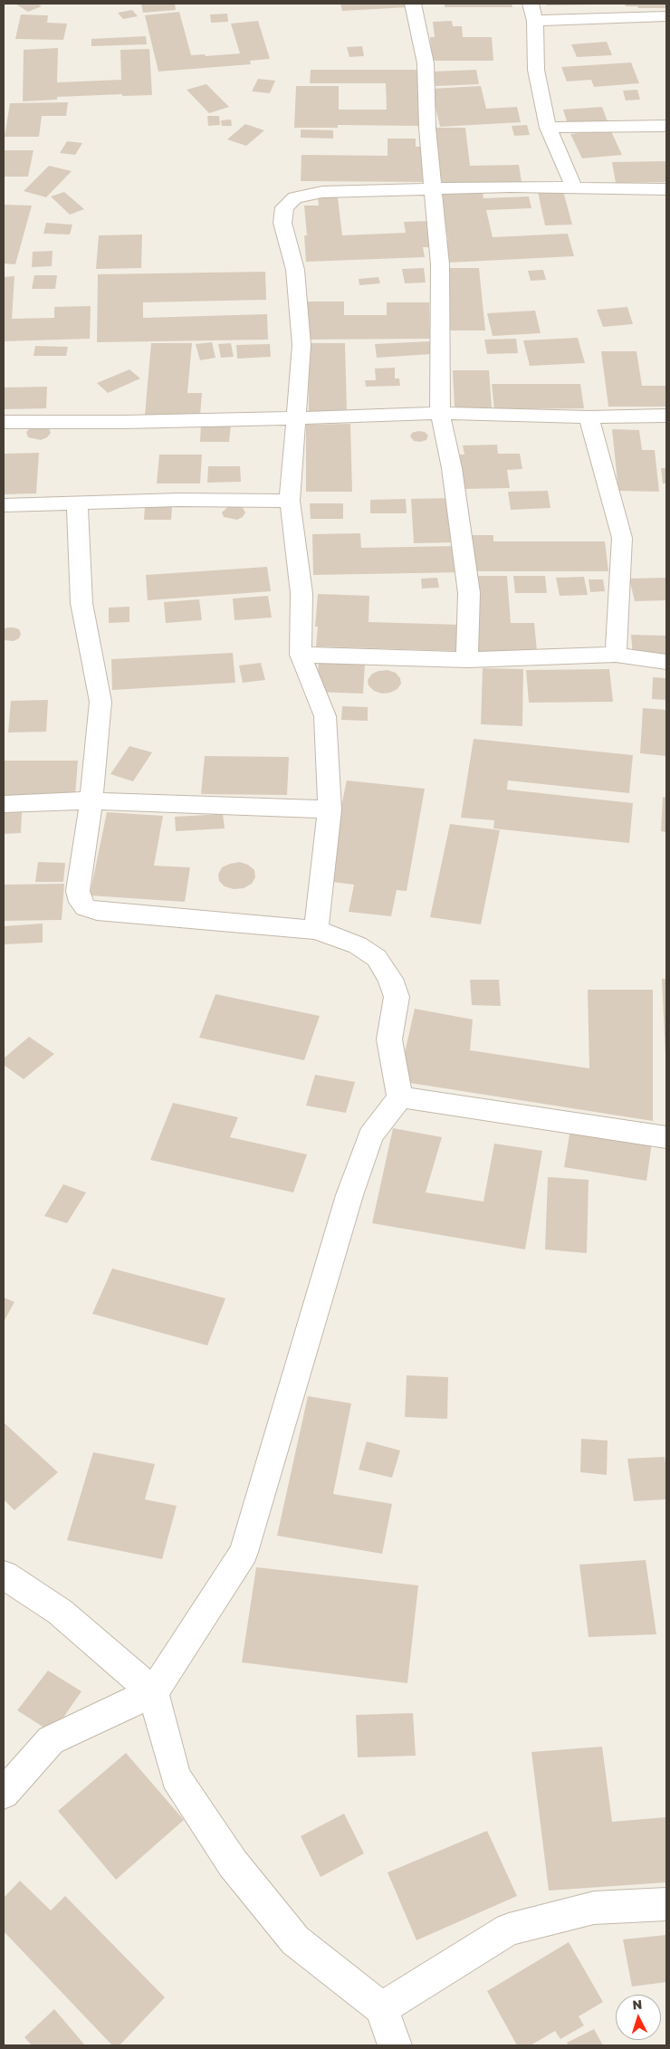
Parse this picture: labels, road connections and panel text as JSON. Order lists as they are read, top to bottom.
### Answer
{
  "north": "top"
}
